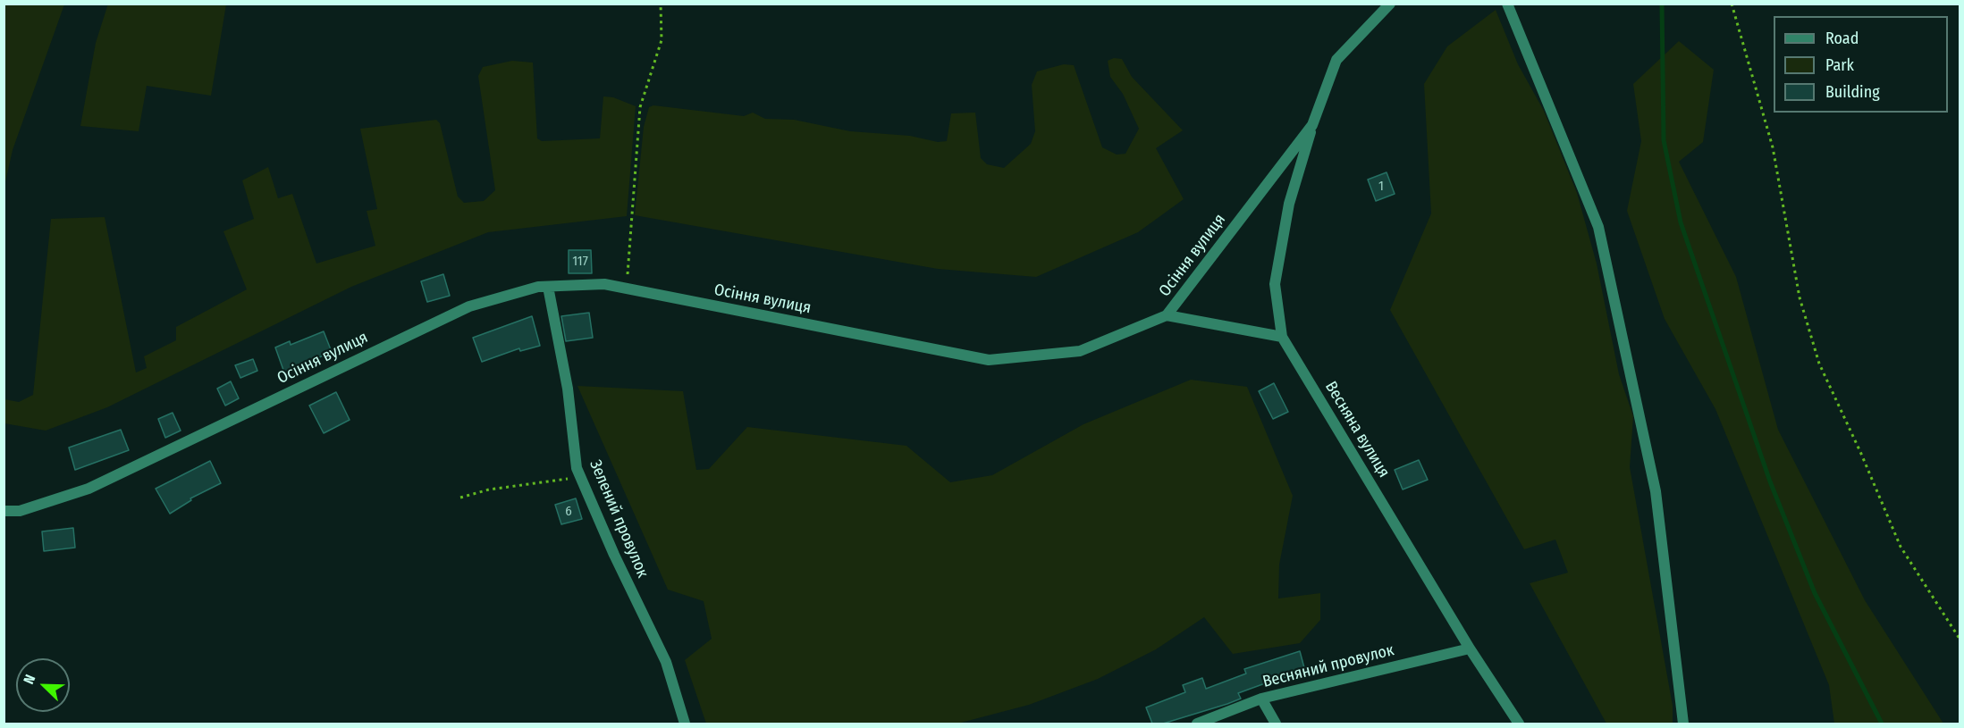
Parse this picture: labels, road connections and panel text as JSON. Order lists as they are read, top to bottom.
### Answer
{
  "streets": {
    "street": [
      "Осіння вулиця",
      "Весняна вулиця",
      "Зелений провулок",
      "Весняний провулок"
    ]
  },
  "crossings": [
    ["Осіння вулиця", "Весняна вулиця"],
    ["Осіння вулиця", "Зелений провулок"],
    ["Весняна вулиця", "Весняний провулок"]
  ],
  "house_numbers": ["1", "117", "6"],
  "legend": ["Road", "Park", "Building"],
  "north": "top left"
}
